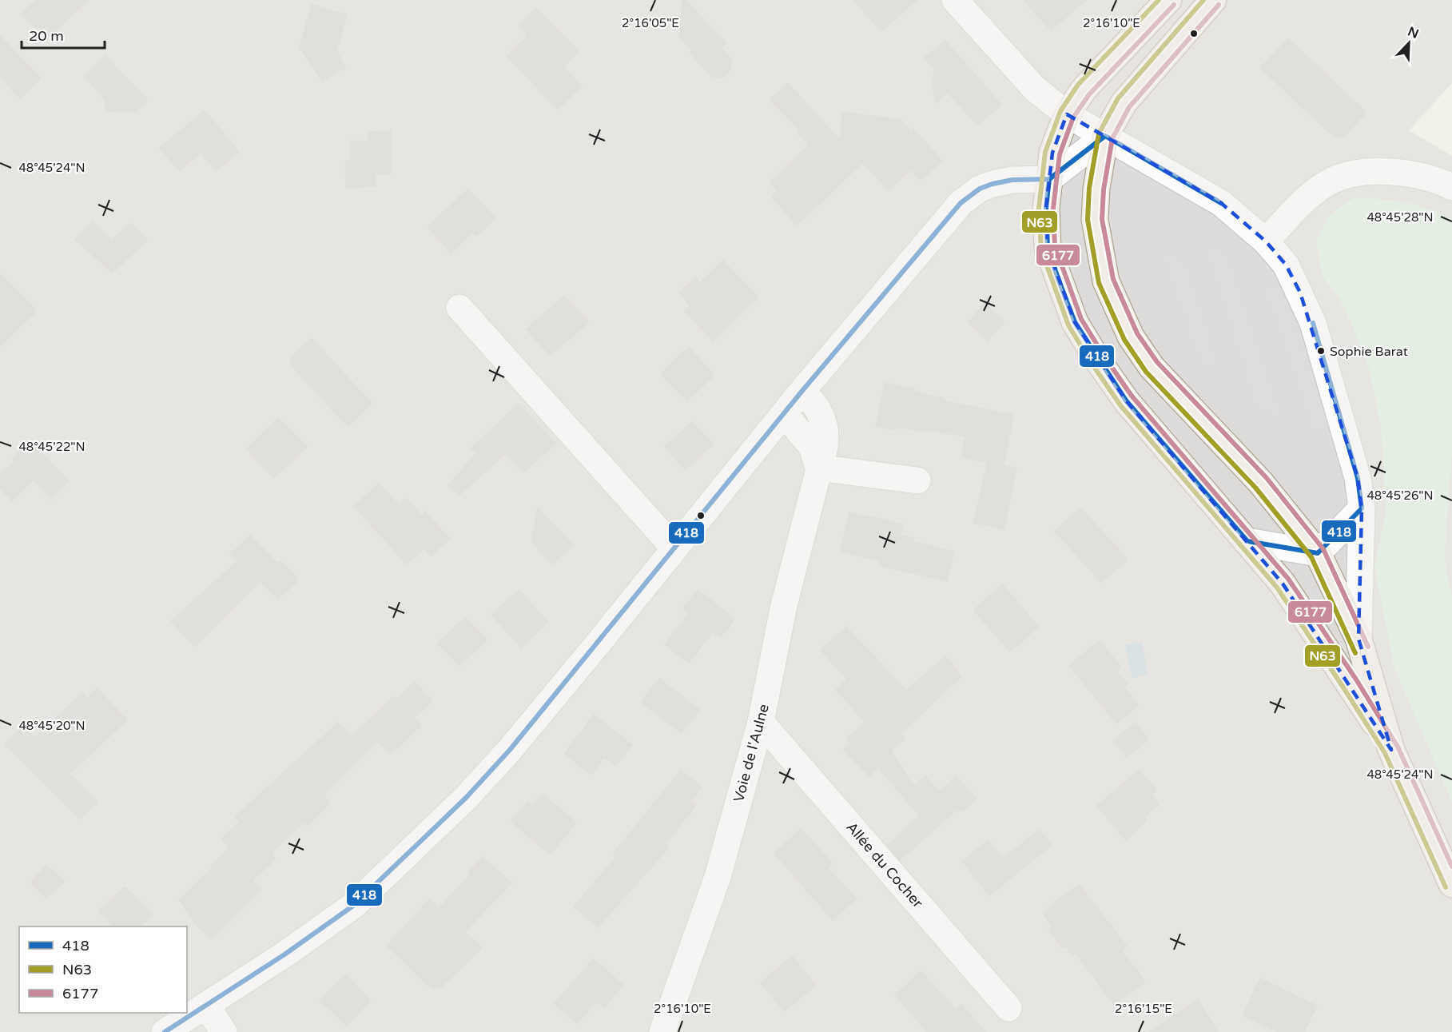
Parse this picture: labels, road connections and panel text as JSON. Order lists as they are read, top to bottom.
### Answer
{
  "streets": {
    "street": ["Voie de l'Aulne", "Allée du Cocher"]
  },
  "crossings": [
    ["Voie de l'Aulne", "Allée du Cocher"]
  ],
  "places": ["Sophie Barat"],
  "lines": ["transit line N63", "transit line 6177", "transit line 418"],
  "legend": ["418", "N63", "6177"],
  "scale_bar": "20 m",
  "north": "top right",
  "coordinates": [
    "2°16'05\"E",
    "2°16'10\"E",
    "48°45'24\"N",
    "48°45'28\"N",
    "48°45'22\"N",
    "48°45'26\"N",
    "48°45'20\"N",
    "2°16'15\"E"
  ]
}
